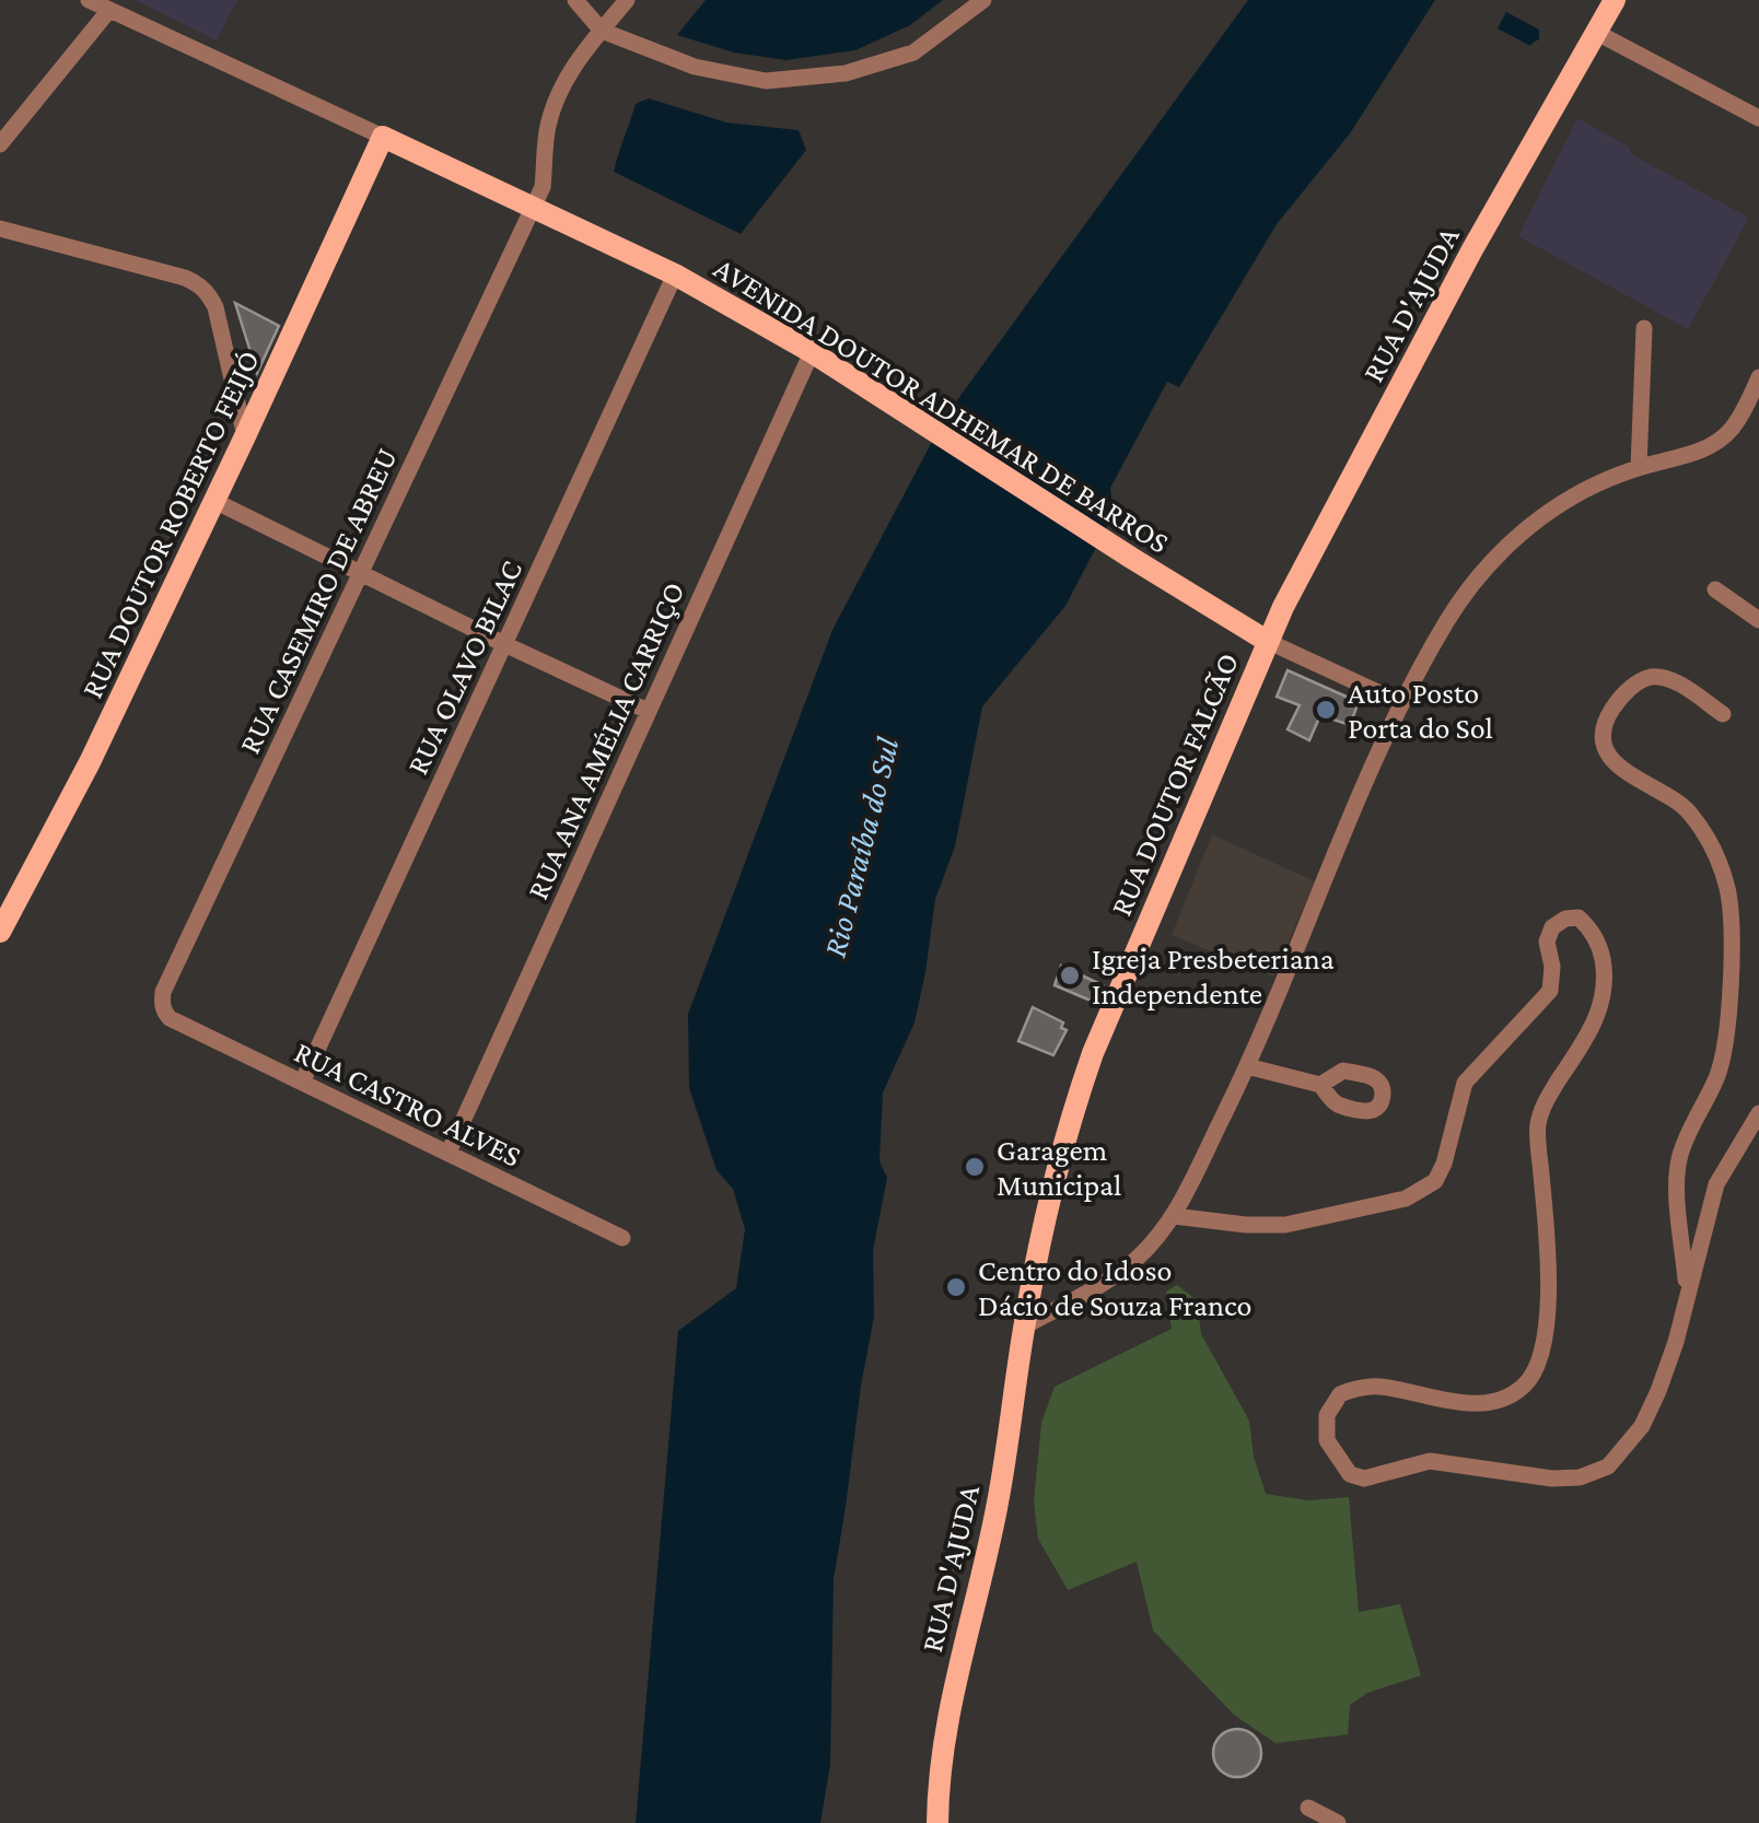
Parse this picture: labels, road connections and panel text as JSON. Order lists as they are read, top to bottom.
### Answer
{
  "streets": {
    "main road": [
      "RUA D'AJUDA",
      "AVENIDA DOUTOR ADHEMAR DE BARROS",
      "RUA DOUTOR ROBERTO FEIJÓ",
      "RUA DOUTOR FALCÃO"
    ],
    "street": [
      "RUA CASEMIRO DE ABREU",
      "RUA OLAVO BILAC",
      "RUA ANA AMÉLIA CARRIÇO",
      "RUA CASTRO ALVES"
    ]
  },
  "crossings": [
    ["RUA D'AJUDA", "AVENIDA DOUTOR ADHEMAR DE BARROS"],
    ["RUA D'AJUDA", "RUA DOUTOR FALCÃO"],
    ["AVENIDA DOUTOR ADHEMAR DE BARROS", "RUA DOUTOR ROBERTO FEIJÓ"],
    ["AVENIDA DOUTOR ADHEMAR DE BARROS", "RUA CASEMIRO DE ABREU"],
    ["AVENIDA DOUTOR ADHEMAR DE BARROS", "RUA OLAVO BILAC"],
    ["AVENIDA DOUTOR ADHEMAR DE BARROS", "RUA ANA AMÉLIA CARRIÇO"],
    ["AVENIDA DOUTOR ADHEMAR DE BARROS", "RUA DOUTOR FALCÃO"],
    ["RUA CASEMIRO DE ABREU", "RUA CASTRO ALVES"],
    ["RUA OLAVO BILAC", "RUA CASTRO ALVES"],
    ["RUA ANA AMÉLIA CARRIÇO", "RUA CASTRO ALVES"]
  ],
  "water": ["Rio Paraíba do Sul"],
  "places": [
    "Auto Posto Porta do Sol",
    "Igreja Presbeteriana Independente",
    "Garagem Municipal",
    "Centro do Idoso Dácio de Souza Franco"
  ]
}
